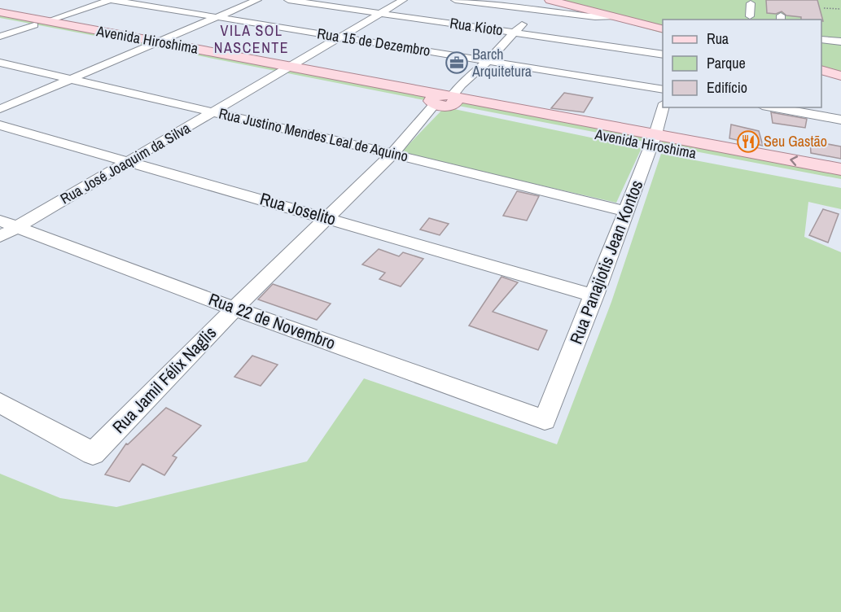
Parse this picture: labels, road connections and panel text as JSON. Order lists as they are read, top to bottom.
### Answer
{
  "streets": {
    "main road": ["Avenida Hiroshima"],
    "street": [
      "Rua Kioto",
      "Rua 15 de Dezembro",
      "Rua Justino Mendes Leal de Aquino",
      "Rua José Joaquim da Silva",
      "Rua Joselito",
      "Rua Panajiotis Jean Kontos",
      "Rua 22 de Novembro",
      "Rua Jamil Félix Naglis"
    ]
  },
  "crossings": [
    ["Rua Kioto", "Rua José Joaquim da Silva"],
    ["Rua Kioto", "Rua Jamil Félix Naglis"],
    ["Avenida Hiroshima", "Rua José Joaquim da Silva"],
    ["Avenida Hiroshima", "Rua Panajiotis Jean Kontos"],
    ["Avenida Hiroshima", "Rua Jamil Félix Naglis"],
    ["Rua 15 de Dezembro", "Rua José Joaquim da Silva"],
    ["Rua 15 de Dezembro", "Rua Jamil Félix Naglis"],
    ["Rua Justino Mendes Leal de Aquino", "Rua José Joaquim da Silva"],
    ["Rua Justino Mendes Leal de Aquino", "Rua Panajiotis Jean Kontos"],
    ["Rua Justino Mendes Leal de Aquino", "Rua Jamil Félix Naglis"],
    ["Rua José Joaquim da Silva", "Rua Joselito"],
    ["Rua José Joaquim da Silva", "Rua 22 de Novembro"],
    ["Rua Joselito", "Rua Panajiotis Jean Kontos"],
    ["Rua Joselito", "Rua Jamil Félix Naglis"],
    ["Rua Panajiotis Jean Kontos", "Rua 22 de Novembro"],
    ["Rua 22 de Novembro", "Rua Jamil Félix Naglis"]
  ],
  "districts": ["VILA SOL NASCENTE"],
  "places": {
    "office": ["Barch Arquitetura"],
    "restaurant": ["Seu Gastão"]
  },
  "legend": ["Rua", "Parque", "Edifício"]
}
